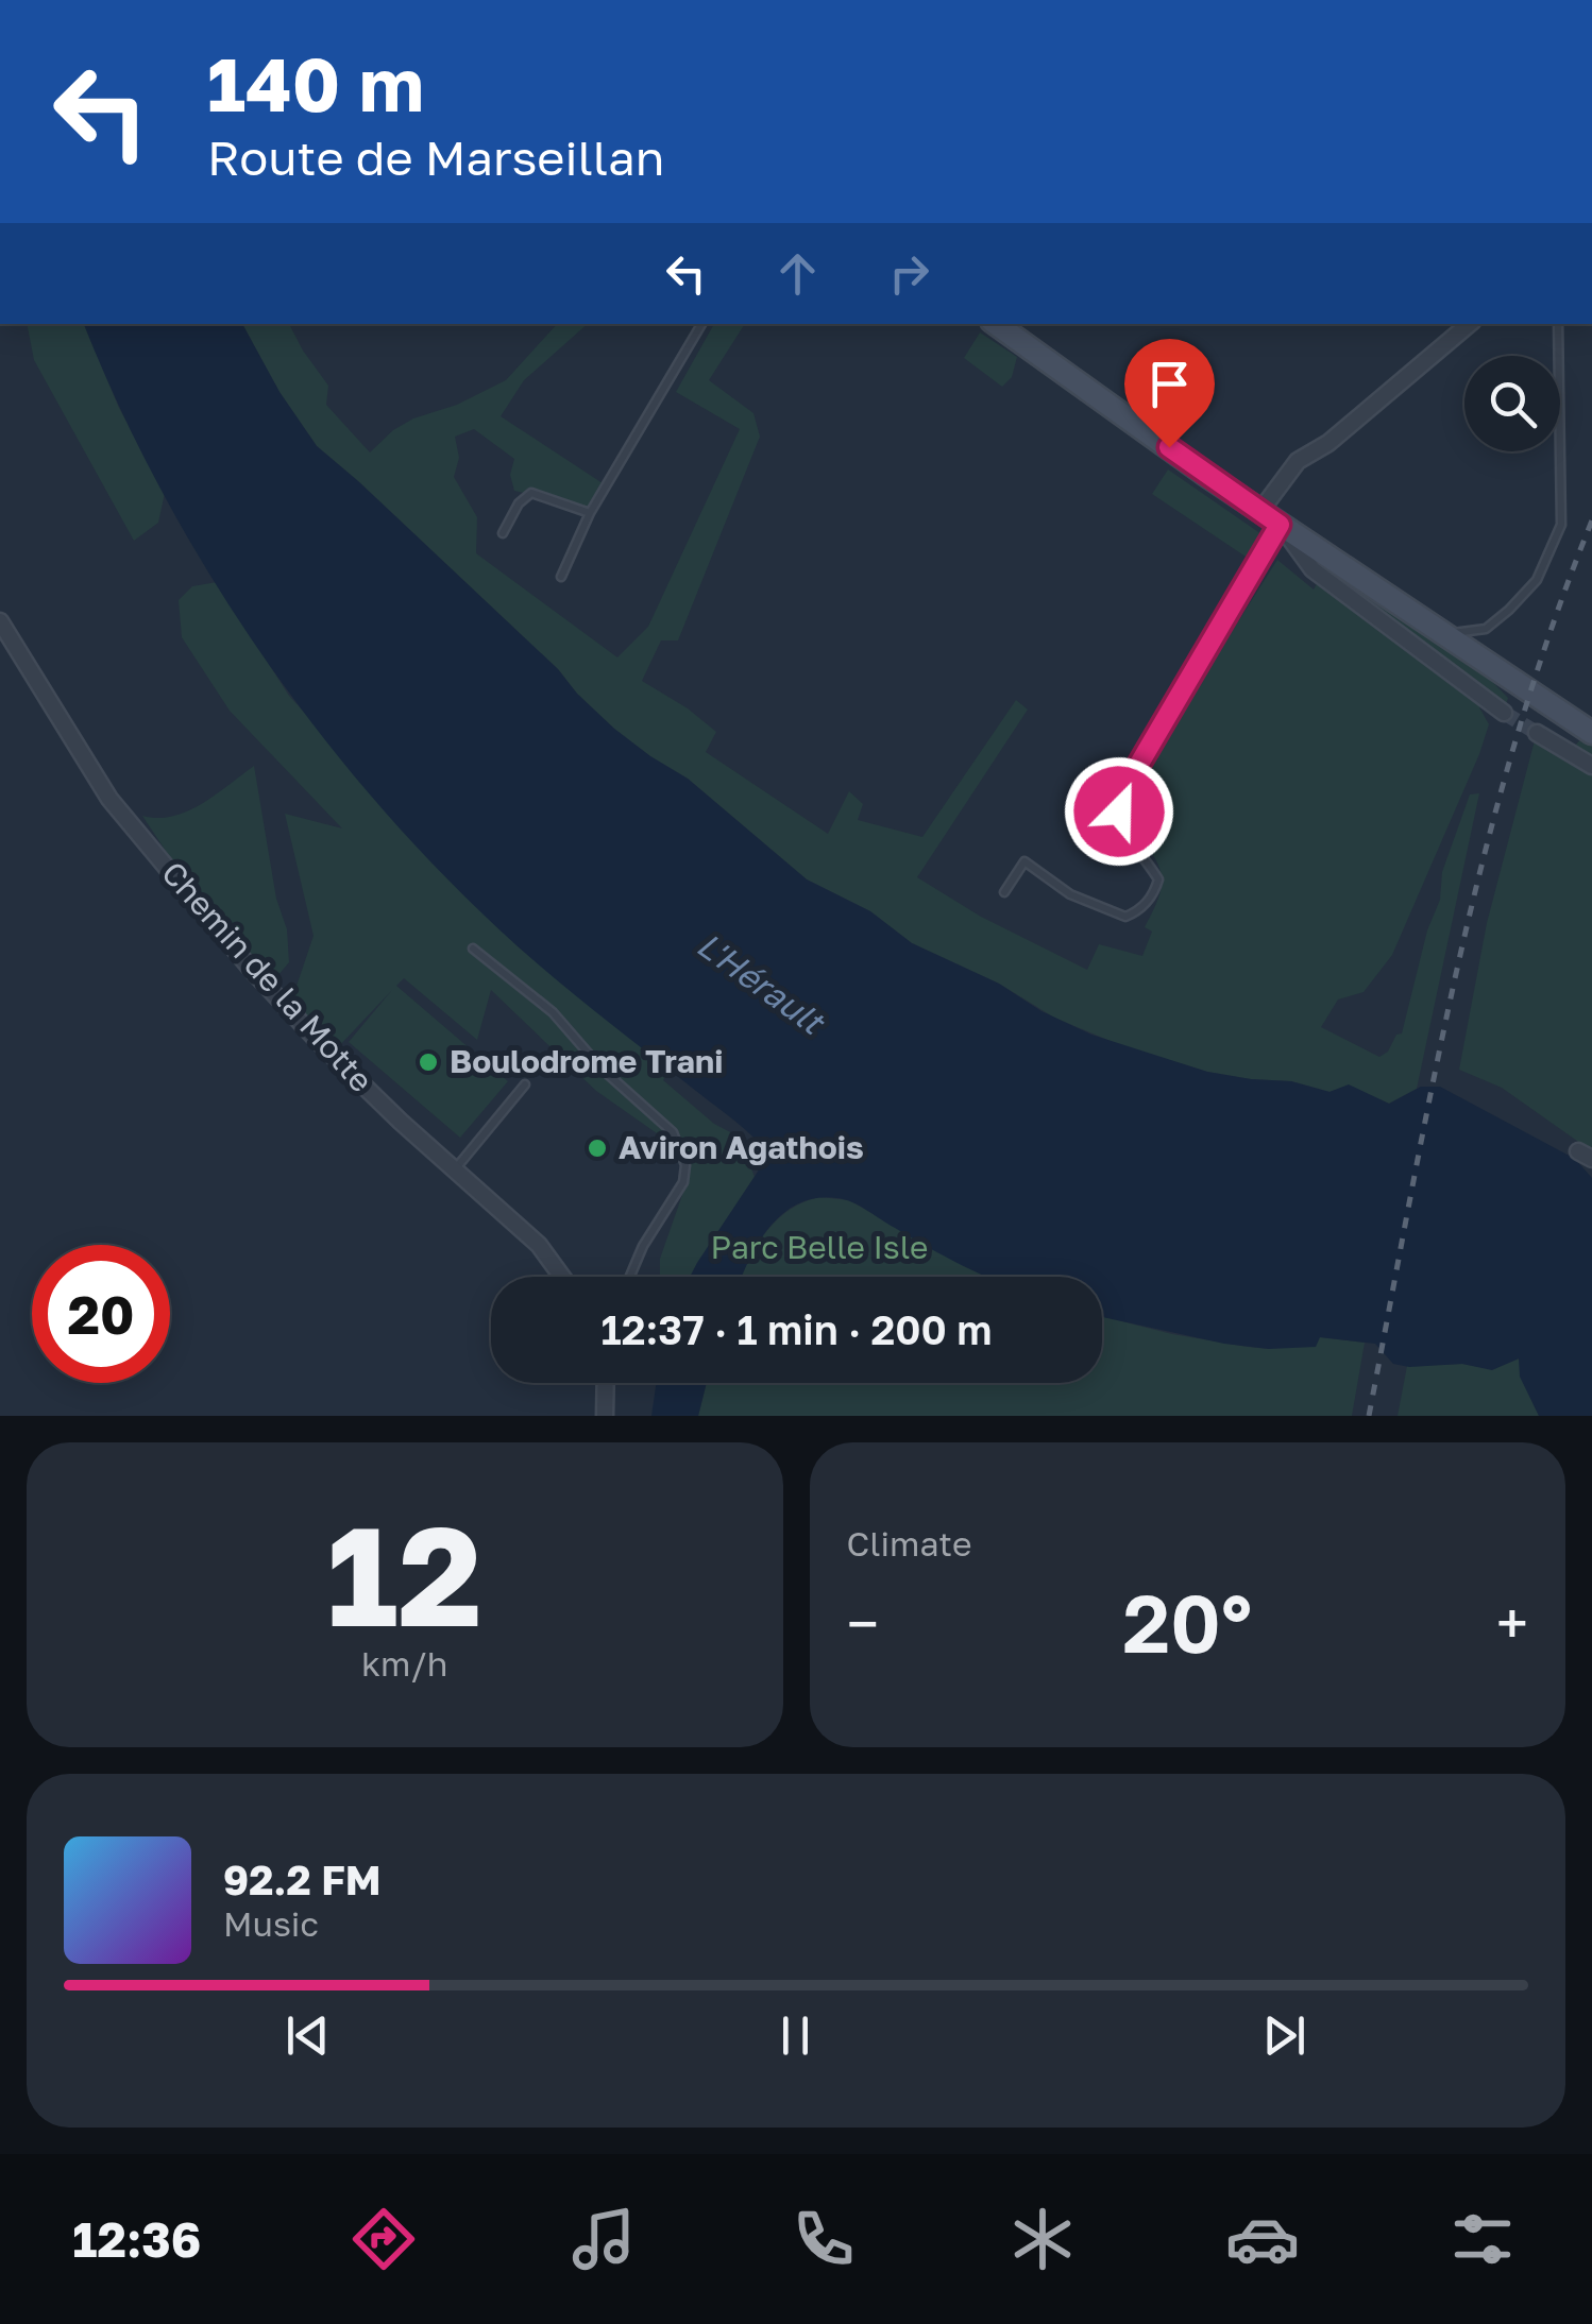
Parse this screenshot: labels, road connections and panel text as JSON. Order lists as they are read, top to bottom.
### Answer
{
  "streets": {
    "street": ["Chemin de la Motte"]
  },
  "water": ["L'Hérault"],
  "parks": ["Parc Belle Isle"],
  "places": ["Boulodrome Trani", "Aviron Agathois"],
  "page": {
    "turn": ["140 m", "Route de Marseillan"],
    "limit": "20",
    "trip": "12:37 · 1 min · 200 m",
    "tile": [
      ["12", "km/h"],
      "Climate"
    ],
    "heat": ["−", "20°", "+"],
    "song": ["92.2 FM", "Music"],
    "tabs": "12:36"
  }
}
